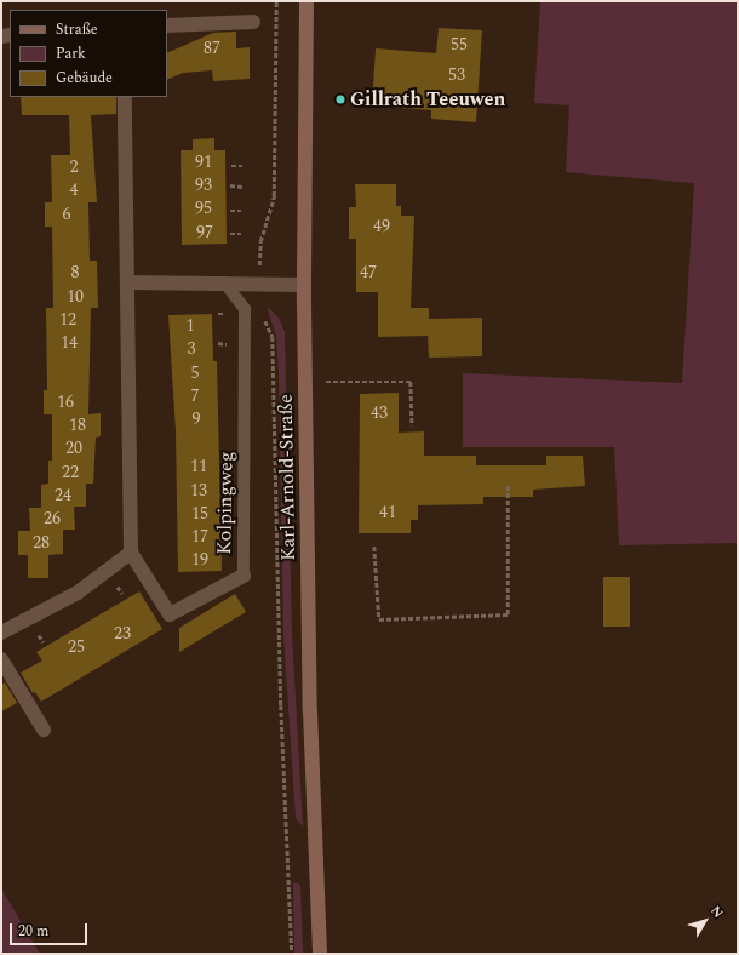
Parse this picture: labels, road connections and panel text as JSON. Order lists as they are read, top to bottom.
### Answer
{
  "streets": {
    "main road": ["Karl-Arnold-Straße"],
    "street": ["Kolpingweg"]
  },
  "places": ["Gillrath Teeuwen"],
  "house_numbers": [
    "55",
    "87",
    "53",
    "91",
    "2",
    "93",
    "4",
    "95",
    "6",
    "49",
    "97",
    "8",
    "47",
    "10",
    "12",
    "1",
    "14",
    "3",
    "5",
    "7",
    "16",
    "43",
    "9",
    "18",
    "20",
    "11",
    "22",
    "13",
    "24",
    "41",
    "15",
    "26",
    "17",
    "28",
    "19",
    "23",
    "25"
  ],
  "legend": ["Straße", "Park", "Gebäude"],
  "scale_bar": "20 m",
  "north": "top right"
}
